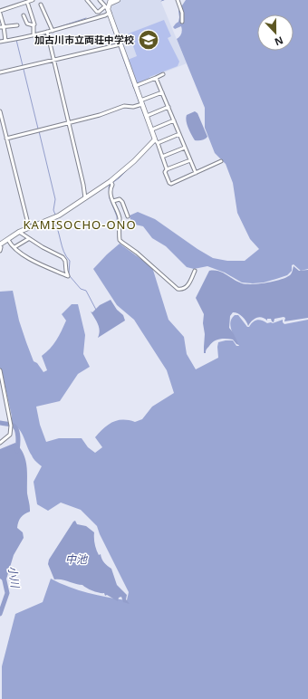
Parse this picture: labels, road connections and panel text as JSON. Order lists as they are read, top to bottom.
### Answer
{
  "districts": ["KAMISOCHO-ONO"],
  "water": ["中池", "小川"],
  "places": {
    "school or university": ["加古川市立両荘中学校"]
  },
  "north": "bottom"
}
